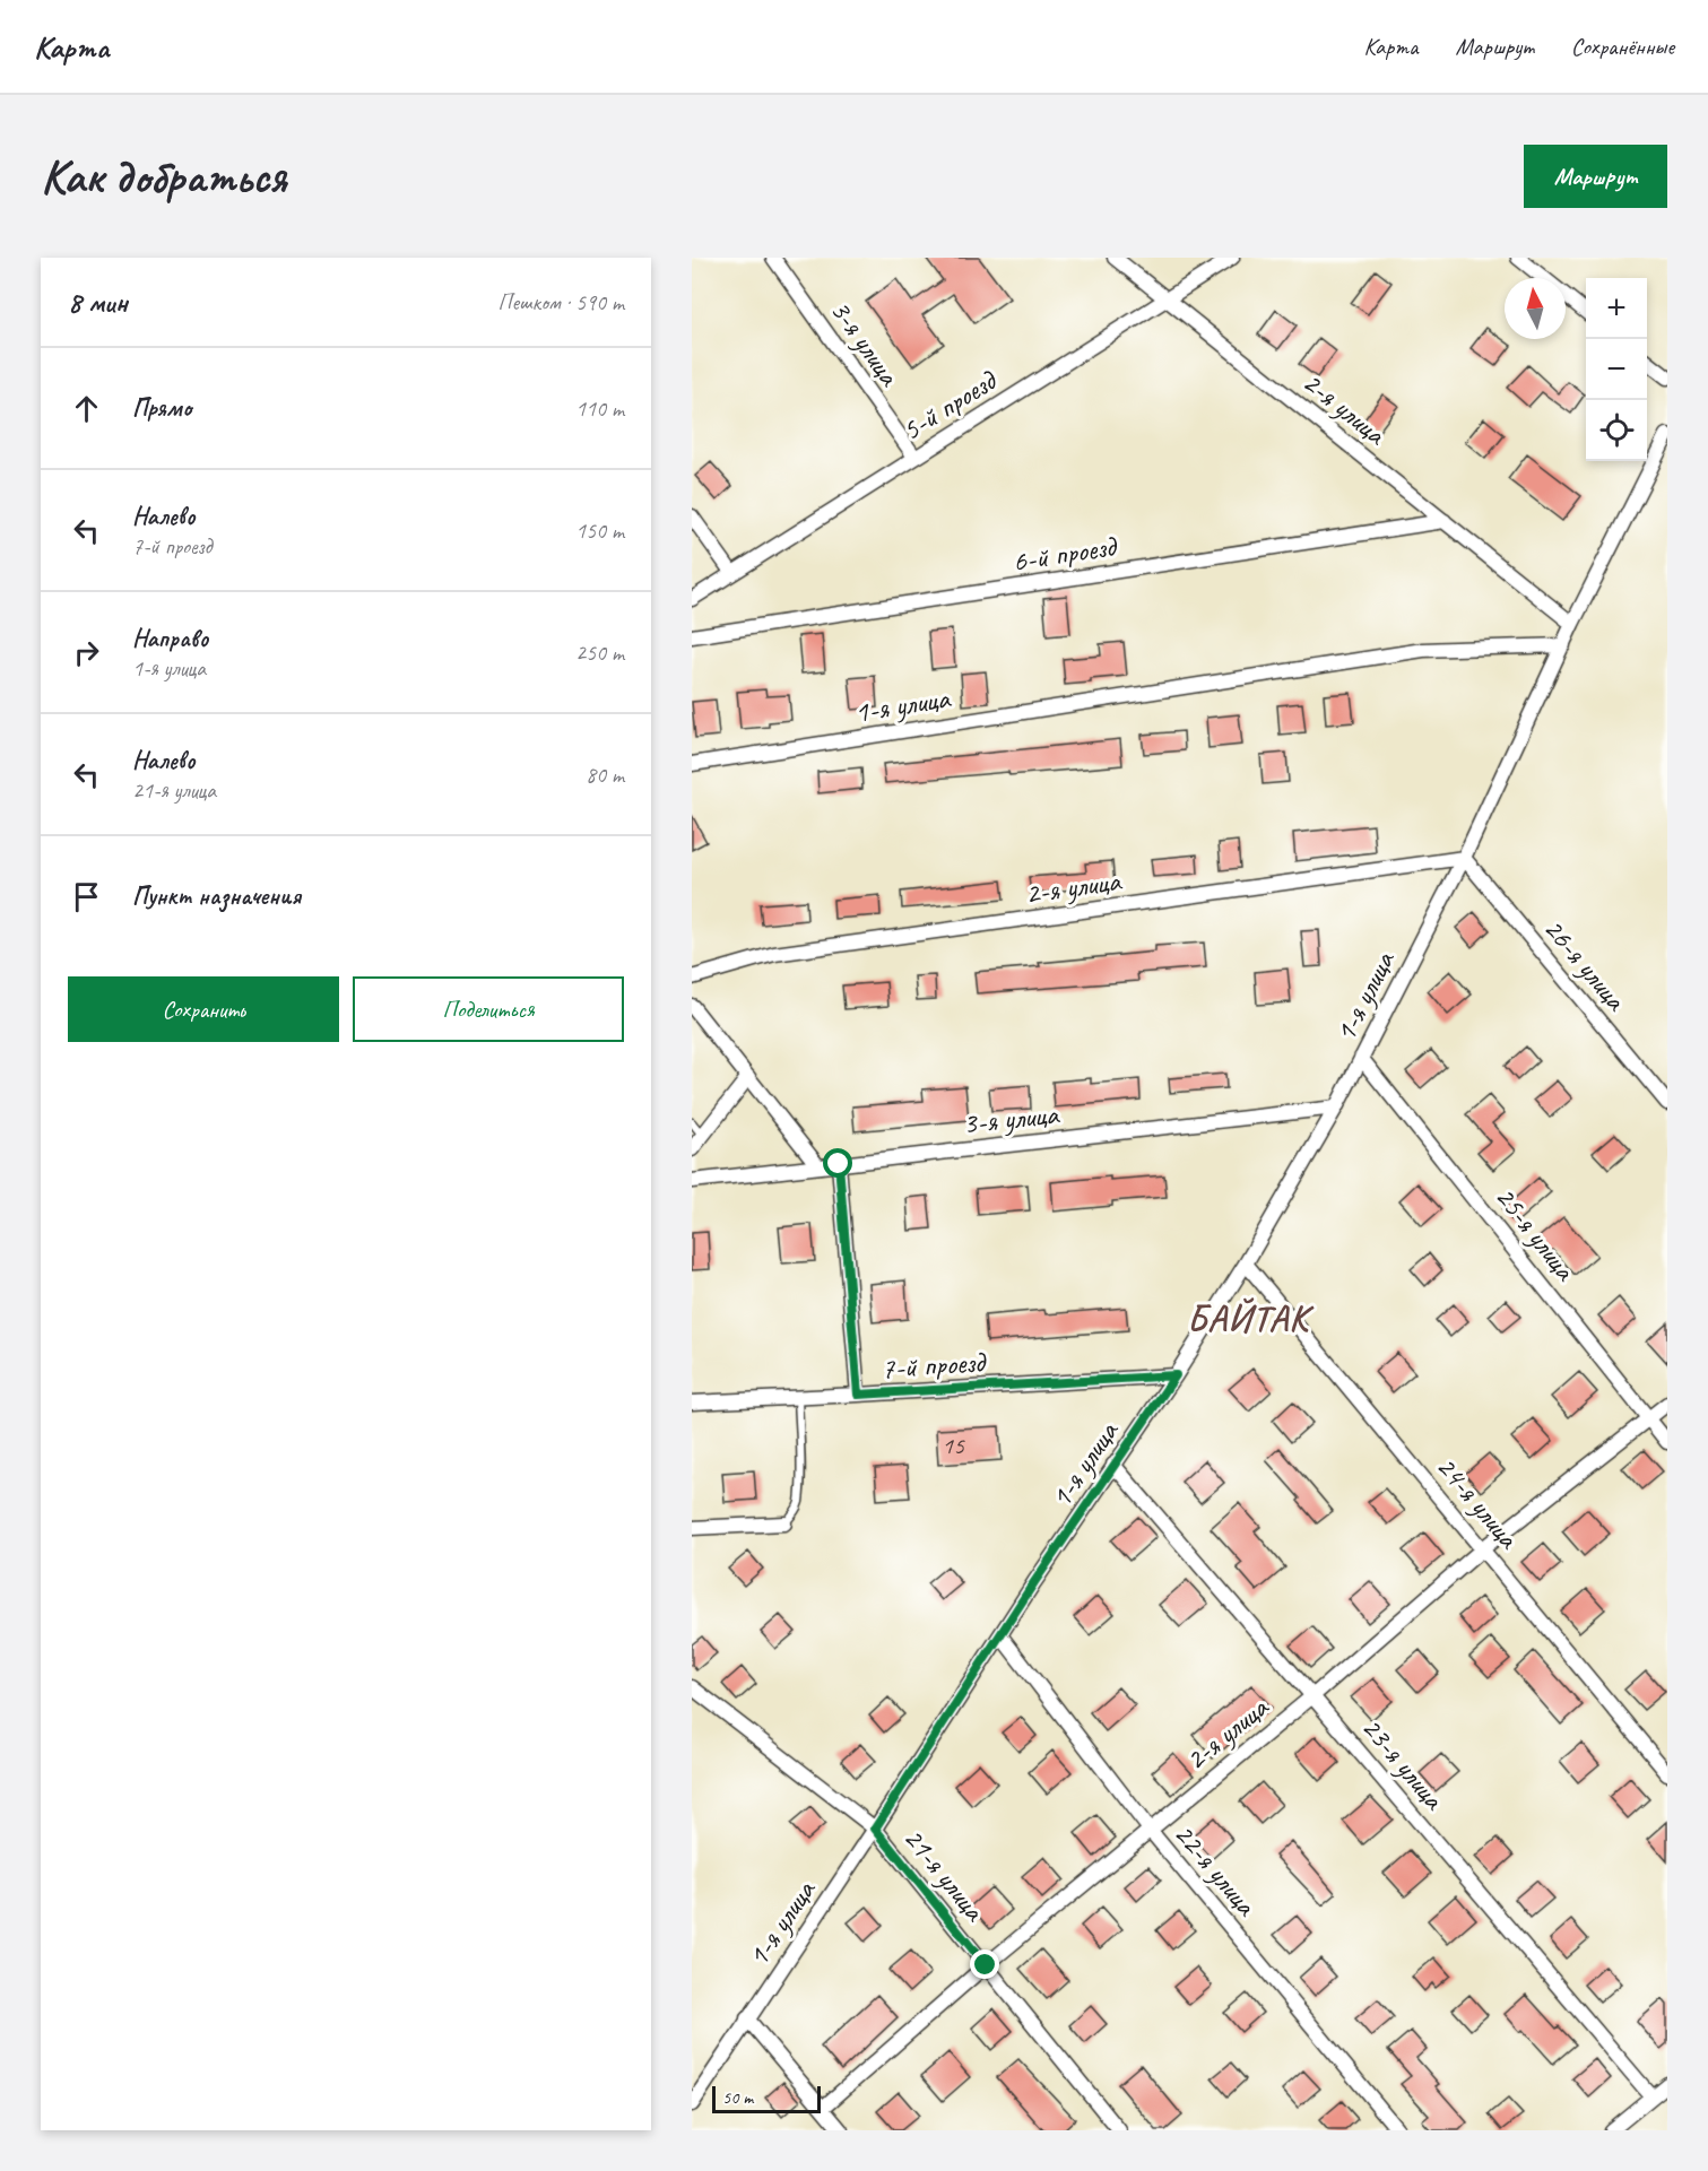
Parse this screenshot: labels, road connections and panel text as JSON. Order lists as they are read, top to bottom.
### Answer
{
  "streets": {
    "street": [
      "3-я улица",
      "5-й проезд",
      "2-я улица",
      "6-й проезд",
      "1-я улица",
      "26-я улица",
      "25-я улица",
      "7-й проезд",
      "24-я улица",
      "23-я улица",
      "22-я улица",
      "21-я улица"
    ]
  },
  "crossings": [
    ["3-я улица", "5-й проезд"],
    ["3-я улица", "1-я улица"],
    ["5-й проезд", "2-я улица"],
    ["2-я улица", "6-й проезд"],
    ["2-я улица", "1-я улица"],
    ["2-я улица", "26-я улица"],
    ["2-я улица", "25-я улица"],
    ["2-я улица", "24-я улица"],
    ["2-я улица", "23-я улица"],
    ["2-я улица", "22-я улица"],
    ["2-я улица", "21-я улица"],
    ["1-я улица", "26-я улица"],
    ["1-я улица", "25-я улица"],
    ["1-я улица", "7-й проезд"],
    ["1-я улица", "24-я улица"],
    ["1-я улица", "23-я улица"],
    ["1-я улица", "22-я улица"],
    ["1-я улица", "21-я улица"]
  ],
  "districts": ["БАЙТАК"],
  "house_numbers": ["15"],
  "scale_bar": "50 m",
  "north": "top",
  "page": {
    "header": "Карта",
    "nav": ["Карта", "Маршрут", "Сохранённые"],
    "buttons": [
      "Маршрут",
      ["Сохранить", "Поделиться"]
    ],
    "title": "Как добраться",
    "heading": ["8 мин", "Пешком · 590 m"],
    "map_buttons": ["+", "−"],
    "list": [
      ["Прямо", "110 m"],
      ["Налево", "7-й проезд", "150 m"],
      ["Направо", "1-я улица", "250 m"],
      ["Налево", "21-я улица", "80 m"],
      "Пункт назначения"
    ],
    "scale": "50 m"
  }
}
